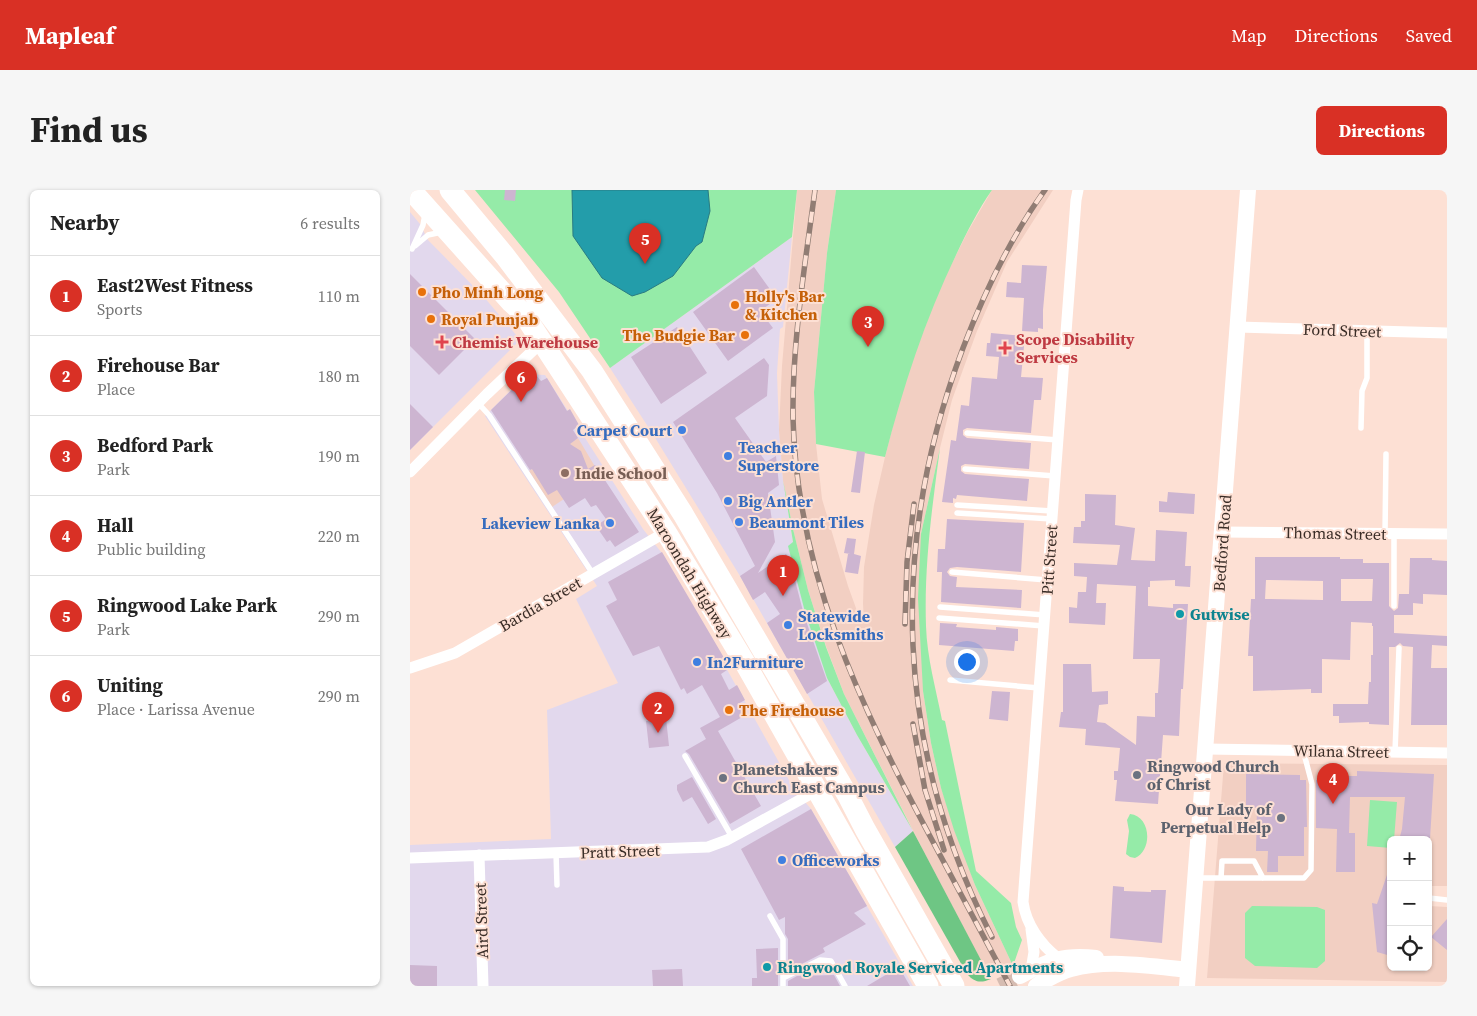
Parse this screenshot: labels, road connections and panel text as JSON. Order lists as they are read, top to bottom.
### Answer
{
  "streets": {
    "highway": ["Maroondah Highway"],
    "main road": ["Bedford Road"],
    "street": [
      "Ford Street",
      "Thomas Street",
      "Pitt Street",
      "Bardia Street",
      "Wilana Street",
      "Pratt Street",
      "Aird Street"
    ]
  },
  "crossings": [
    ["Ford Street", "Bedford Road"],
    ["Thomas Street", "Bedford Road"],
    ["Bedford Road", "Wilana Street"],
    ["Maroondah Highway", "Bardia Street"],
    ["Maroondah Highway", "Pratt Street"],
    ["Pratt Street", "Aird Street"]
  ],
  "places": {
    "other": [
      "Pho Minh Long",
      "Holly's Bar & Kitchen",
      "Royal Punjab",
      "The Budgie Bar",
      "Carpet Court",
      "Teacher Superstore",
      "Indie School",
      "Big Antler",
      "Beaumont Tiles",
      "Lakeview Lanka",
      "Gutwise",
      "Statewide Locksmiths",
      "In2Furniture",
      "The Firehouse",
      "Ringwood Church of Christ",
      "Planetshakers Church East Campus",
      "Our Lady of Perpetual Help",
      "Officeworks",
      "Ringwood Royale Serviced Apartments"
    ],
    "health": ["Chemist Warehouse", "Scope Disability Services"]
  },
  "page": {
    "header": "Mapleaf",
    "nav": ["Map", "Directions", "Saved"],
    "title": "Find us",
    "buttons": "Directions",
    "heading": ["Nearby", "6 results"],
    "pins": [
      "5",
      "3",
      "6",
      "1",
      "2",
      "4"
    ],
    "list": [
      {
        "mark": "1",
        "name": "East2West Fitness",
        "note": "Sports",
        "value": "110 m"
      },
      {
        "mark": "2",
        "name": "Firehouse Bar",
        "note": "Place",
        "value": "180 m"
      },
      {
        "mark": "3",
        "name": "Bedford Park",
        "note": "Park",
        "value": "190 m"
      },
      {
        "mark": "4",
        "name": "Hall",
        "note": "Public building",
        "value": "220 m"
      },
      {
        "mark": "5",
        "name": "Ringwood Lake Park",
        "note": "Park",
        "value": "290 m"
      },
      {
        "mark": "6",
        "name": "Uniting",
        "note": "Place · Larissa Avenue",
        "value": "290 m"
      }
    ],
    "map_buttons": ["+", "−"]
  }
}
